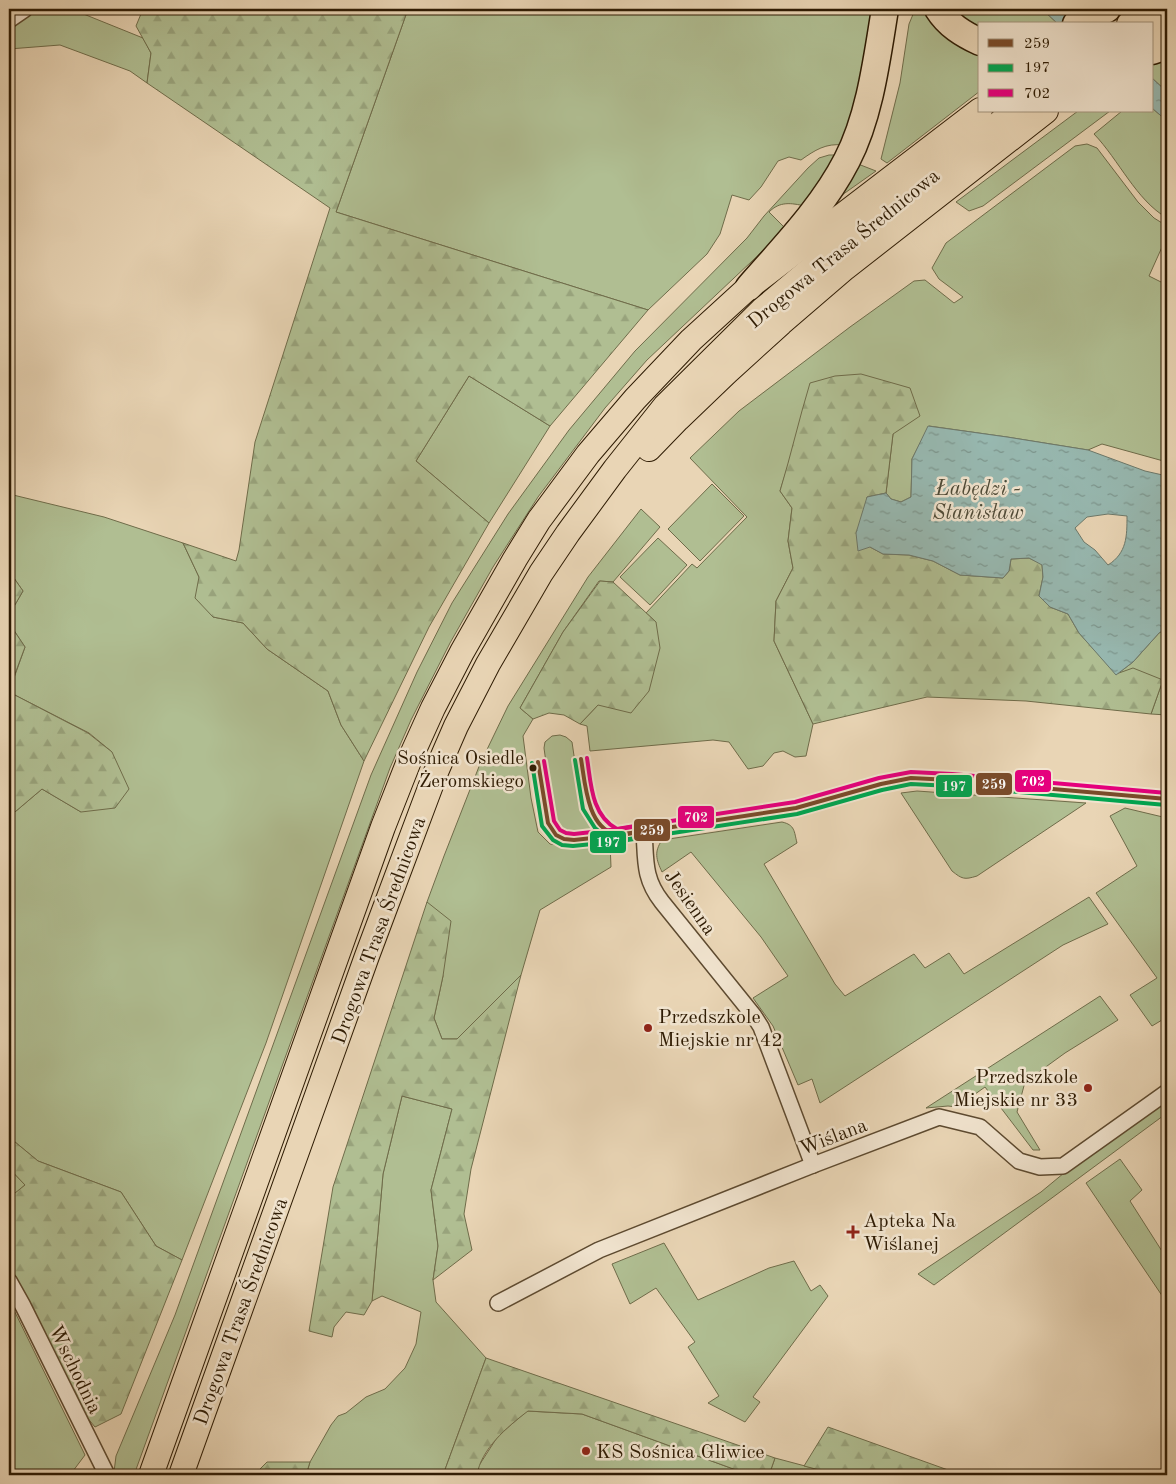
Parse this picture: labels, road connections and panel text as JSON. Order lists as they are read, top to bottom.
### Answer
{
  "streets": {
    "main road": ["Drogowa Trasa Średnicowa"],
    "street": ["Jesienna", "Wiślana", "Wschodnia"]
  },
  "crossings": [
    ["Jesienna", "Wiślana"]
  ],
  "water": ["Łabędzi - Stanisław"],
  "places": {
    "other": [
      "Sośnica Osiedle Żeromskiego",
      "Przedszkole Miejskie nr 42",
      "Przedszkole Miejskie nr 33",
      "KS Sośnica Gliwice"
    ],
    "health": ["Apteka Na Wiślanej"]
  },
  "lines": ["transit line 702", "transit line 259", "transit line 197"],
  "legend": ["259", "197", "702"]
}
